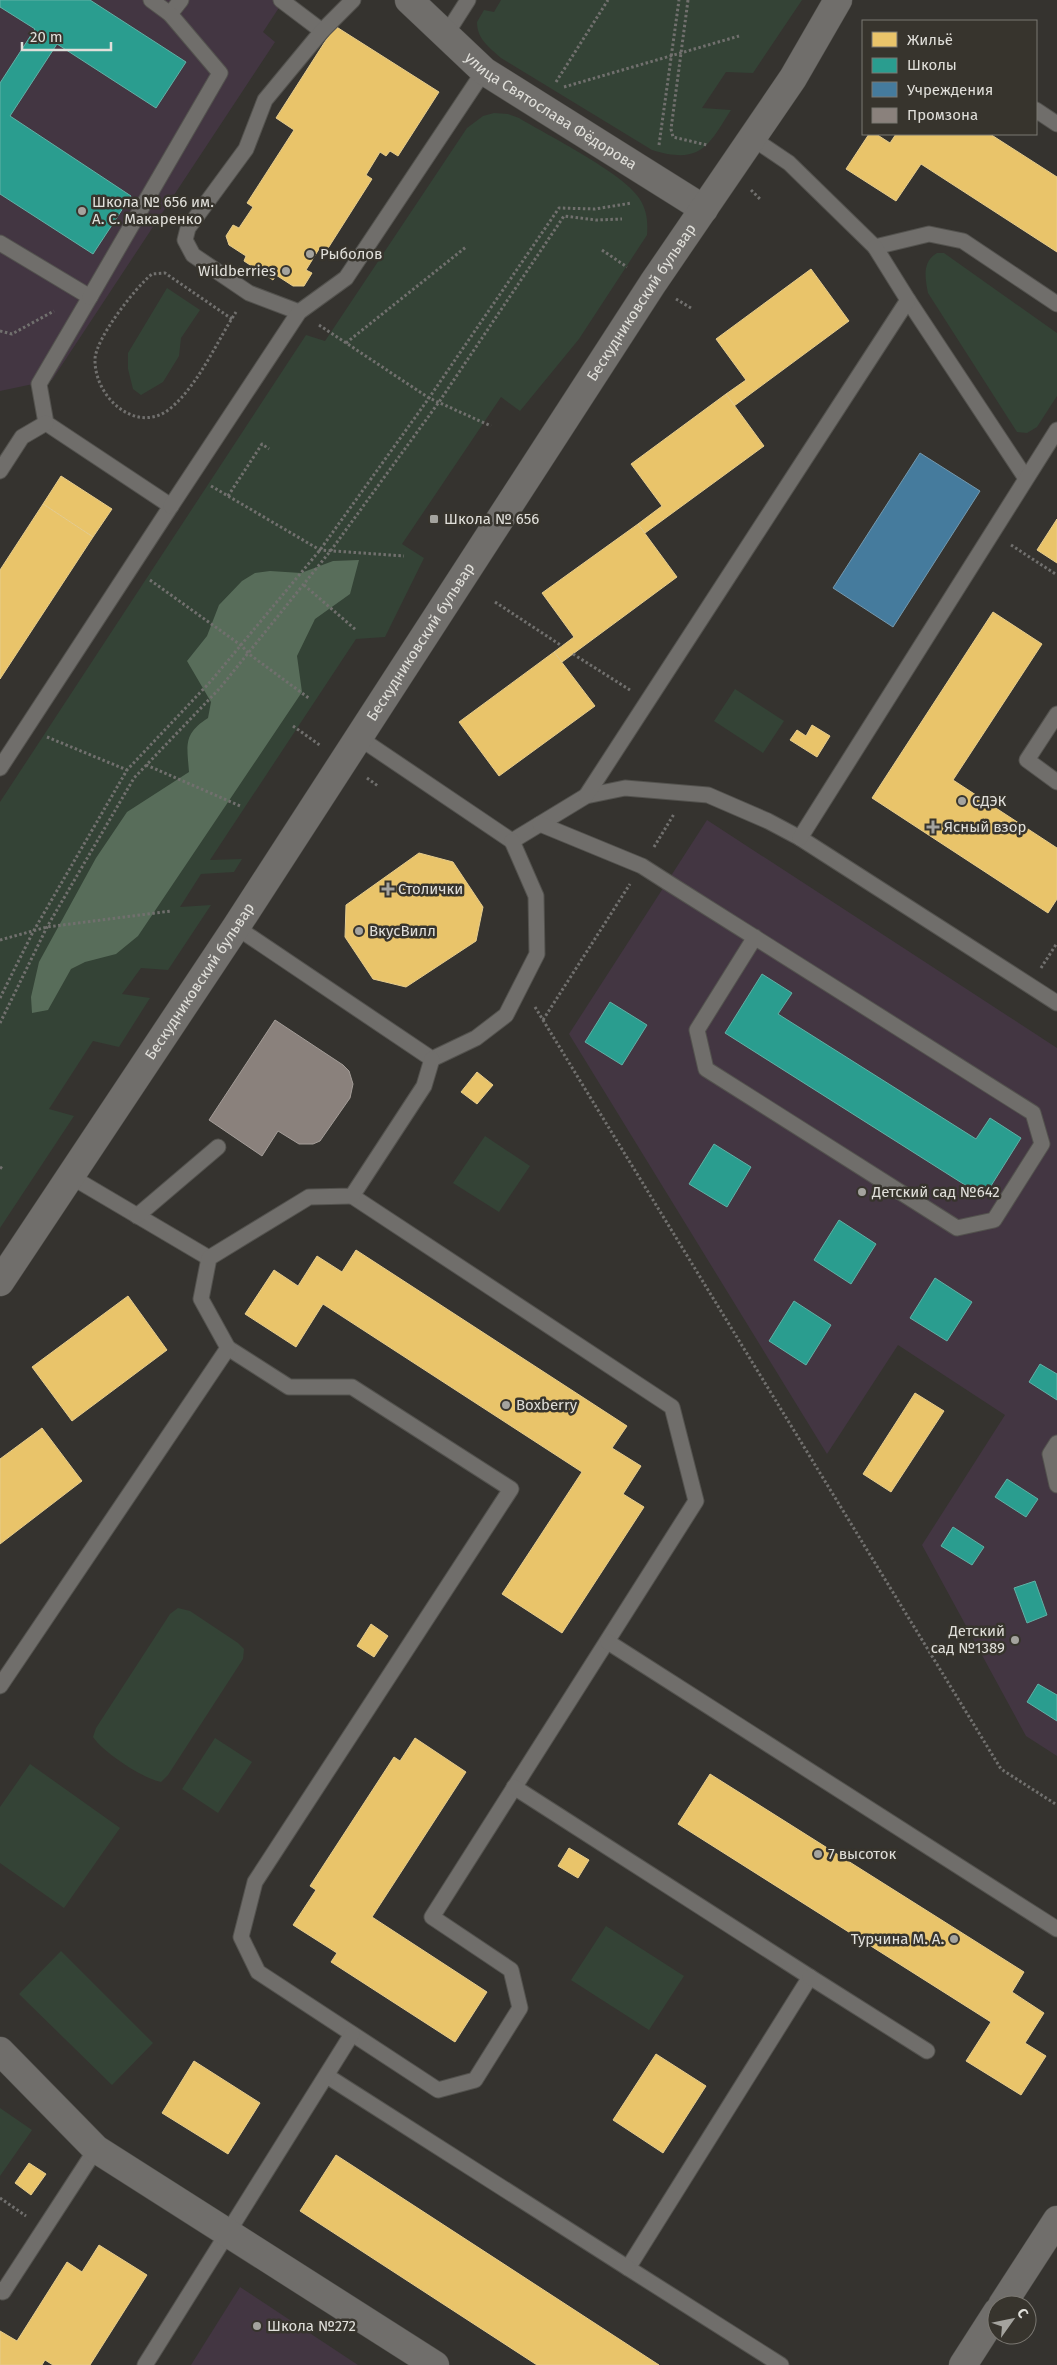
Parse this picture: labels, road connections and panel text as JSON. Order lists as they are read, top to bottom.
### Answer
{
  "streets": {
    "street": ["улица Святослава Фёдорова", "Бескудниковский бульвар"]
  },
  "crossings": [
    ["улица Святослава Фёдорова", "Бескудниковский бульвар"]
  ],
  "places": {
    "other": [
      "Школа № 656 им. А. С. Макаренко",
      "Рыболов",
      "Wildberries",
      "СДЭК",
      "ВкусВилл",
      "Детский сад №642",
      "Boxberry",
      "Детский сад №1389",
      "7 высоток",
      "Турчина М. А.",
      "Школа №272"
    ],
    "transit": ["Школа № 656"],
    "health": ["Ясный взор", "Столички"]
  },
  "legend": [
    "Жильё",
    "Школы",
    "Учреждения",
    "Промзона"
  ],
  "scale_bar": "20 m",
  "north": "top right"
}
